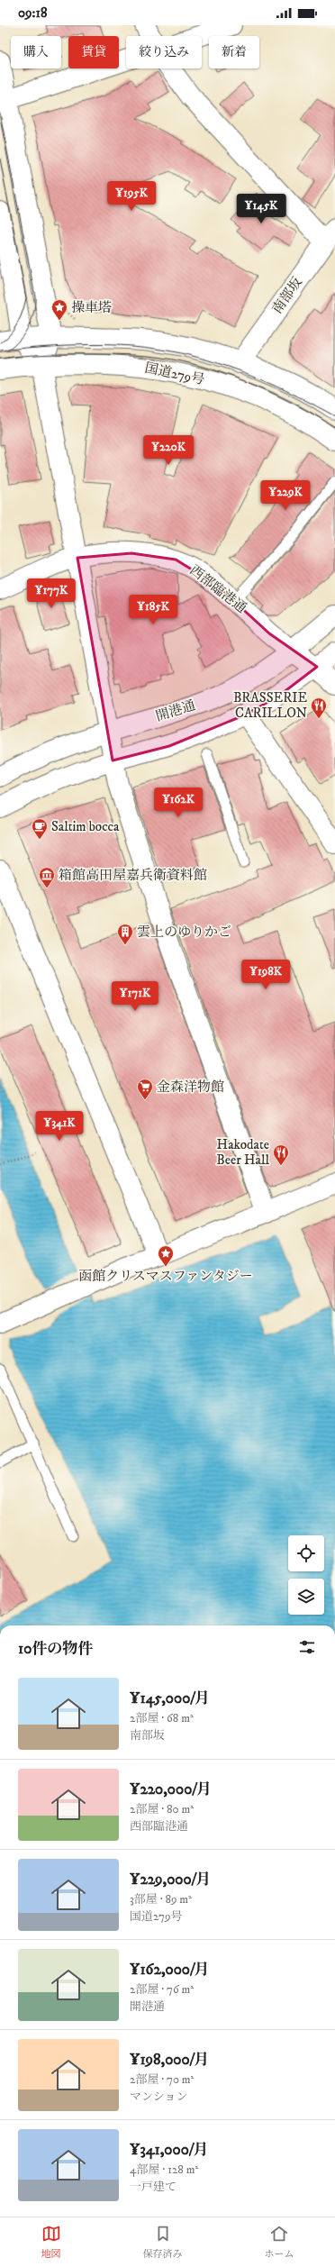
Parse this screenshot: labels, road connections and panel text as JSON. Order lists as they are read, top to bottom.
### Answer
{
  "streets": {
    "main road": [
      "南部坂",
      "国道279号",
      "西部臨港通",
      "開港通"
    ]
  },
  "crossings": [
    ["南部坂", "国道279号"],
    ["西部臨港通", "開港通"]
  ],
  "places": {
    "place": ["操車塔", "函館クリスマスファンタジー"],
    "restaurant": ["BRASSERIE CARILLON", "Hakodate Beer Hall"],
    "cafe": ["Saltim bocca"],
    "museum": ["箱館高田屋嘉兵衛資料館"],
    "building": ["雲上のゆりかご"],
    "supermarket": ["金森洋物館"]
  },
  "page": {
    "status": "09:18",
    "chip": [
      "購入",
      "賃貸",
      "絞り込み",
      "新着"
    ],
    "price": [
      "¥195K",
      "¥145K",
      "¥220K",
      "¥229K",
      "¥177K",
      "¥185K",
      "¥162K",
      "¥198K",
      "¥171K",
      "¥341K"
    ],
    "heading": "10件の物件",
    "list": [
      {
        "name": "¥145,000/月",
        "note": "2部屋 · 68 m² · 南部坂"
      },
      {
        "name": "¥220,000/月",
        "note": "2部屋 · 80 m² · 西部臨港通"
      },
      {
        "name": "¥229,000/月",
        "note": "3部屋 · 89 m² · 国道279号"
      },
      {
        "name": "¥162,000/月",
        "note": "2部屋 · 76 m² · 開港通"
      },
      {
        "name": "¥198,000/月",
        "note": "2部屋 · 70 m² · マンション"
      },
      {
        "name": "¥341,000/月",
        "note": "4部屋 · 128 m² · 一戸建て"
      }
    ],
    "tabs": ["地図", "保存済み", "ホーム"]
  }
}
